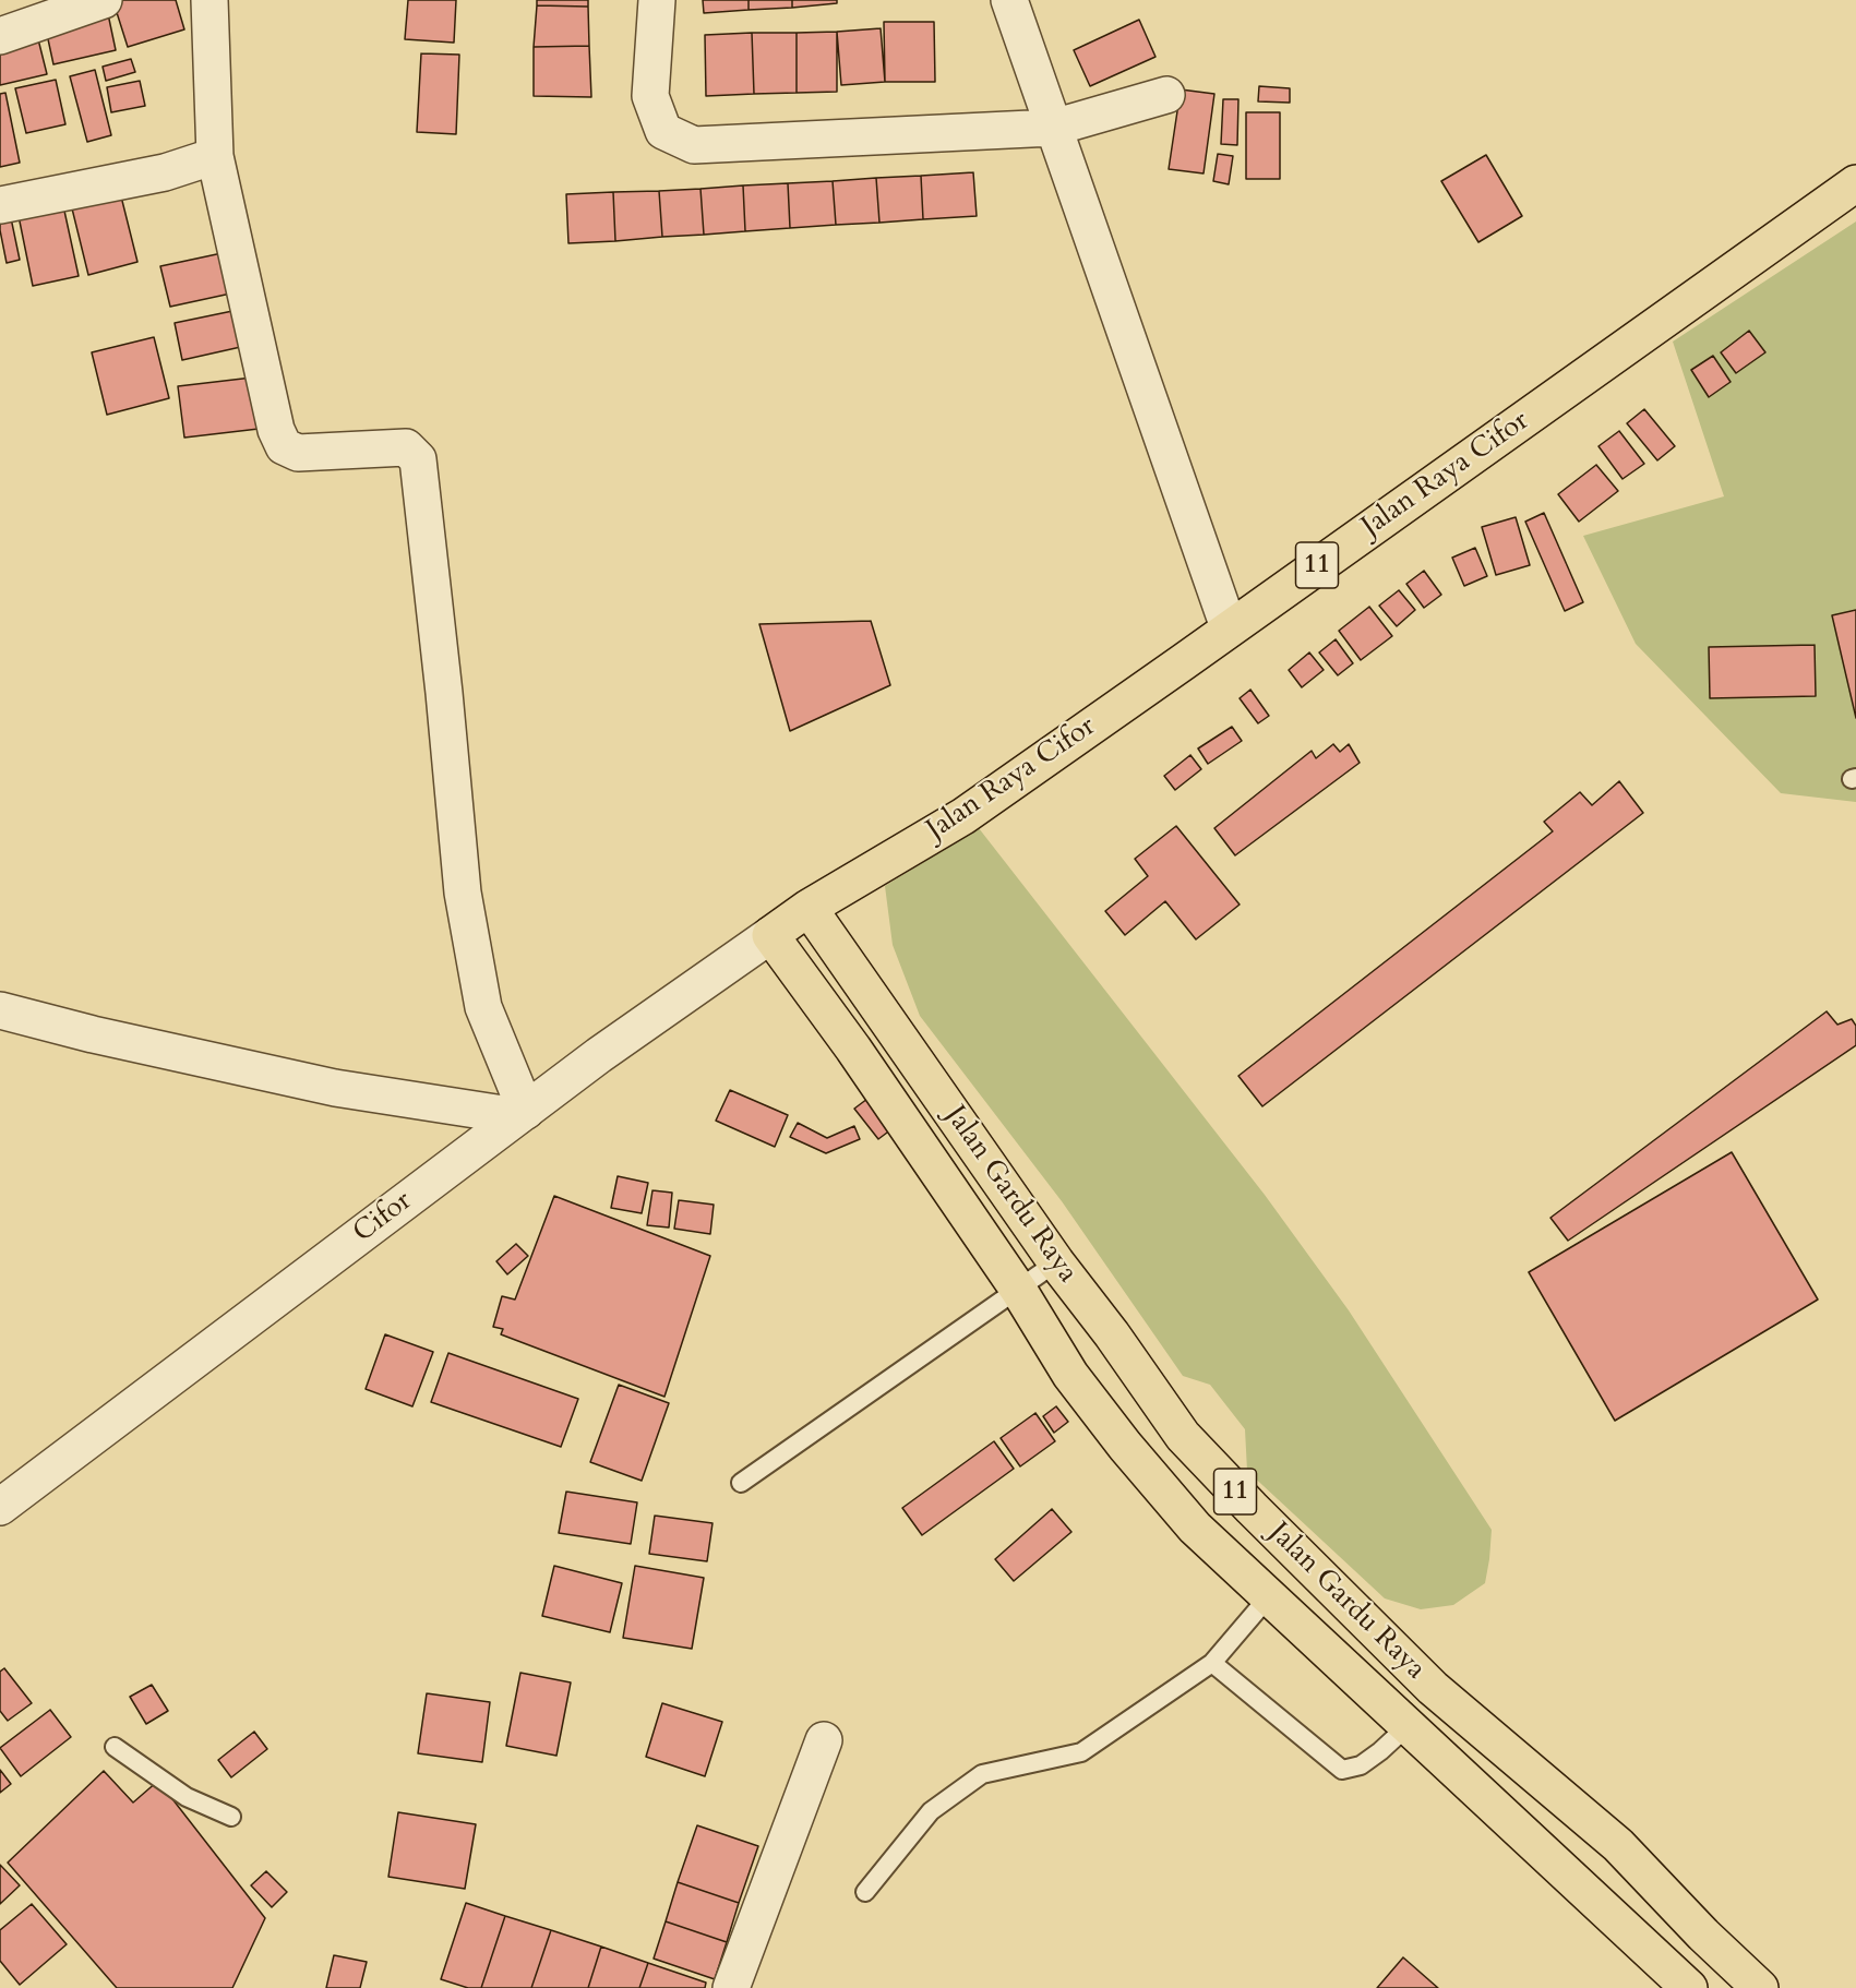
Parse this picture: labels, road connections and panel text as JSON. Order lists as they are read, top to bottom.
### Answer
{
  "streets": {
    "highway": ["Jalan Raya Cifor", "11", "Jalan Gardu Raya"],
    "street": ["Cifor"]
  },
  "crossings": [
    ["Jalan Raya Cifor", "Jalan Gardu Raya"],
    ["Jalan Raya Cifor", "Cifor"],
    ["Jalan Gardu Raya", "Cifor"]
  ]
}
